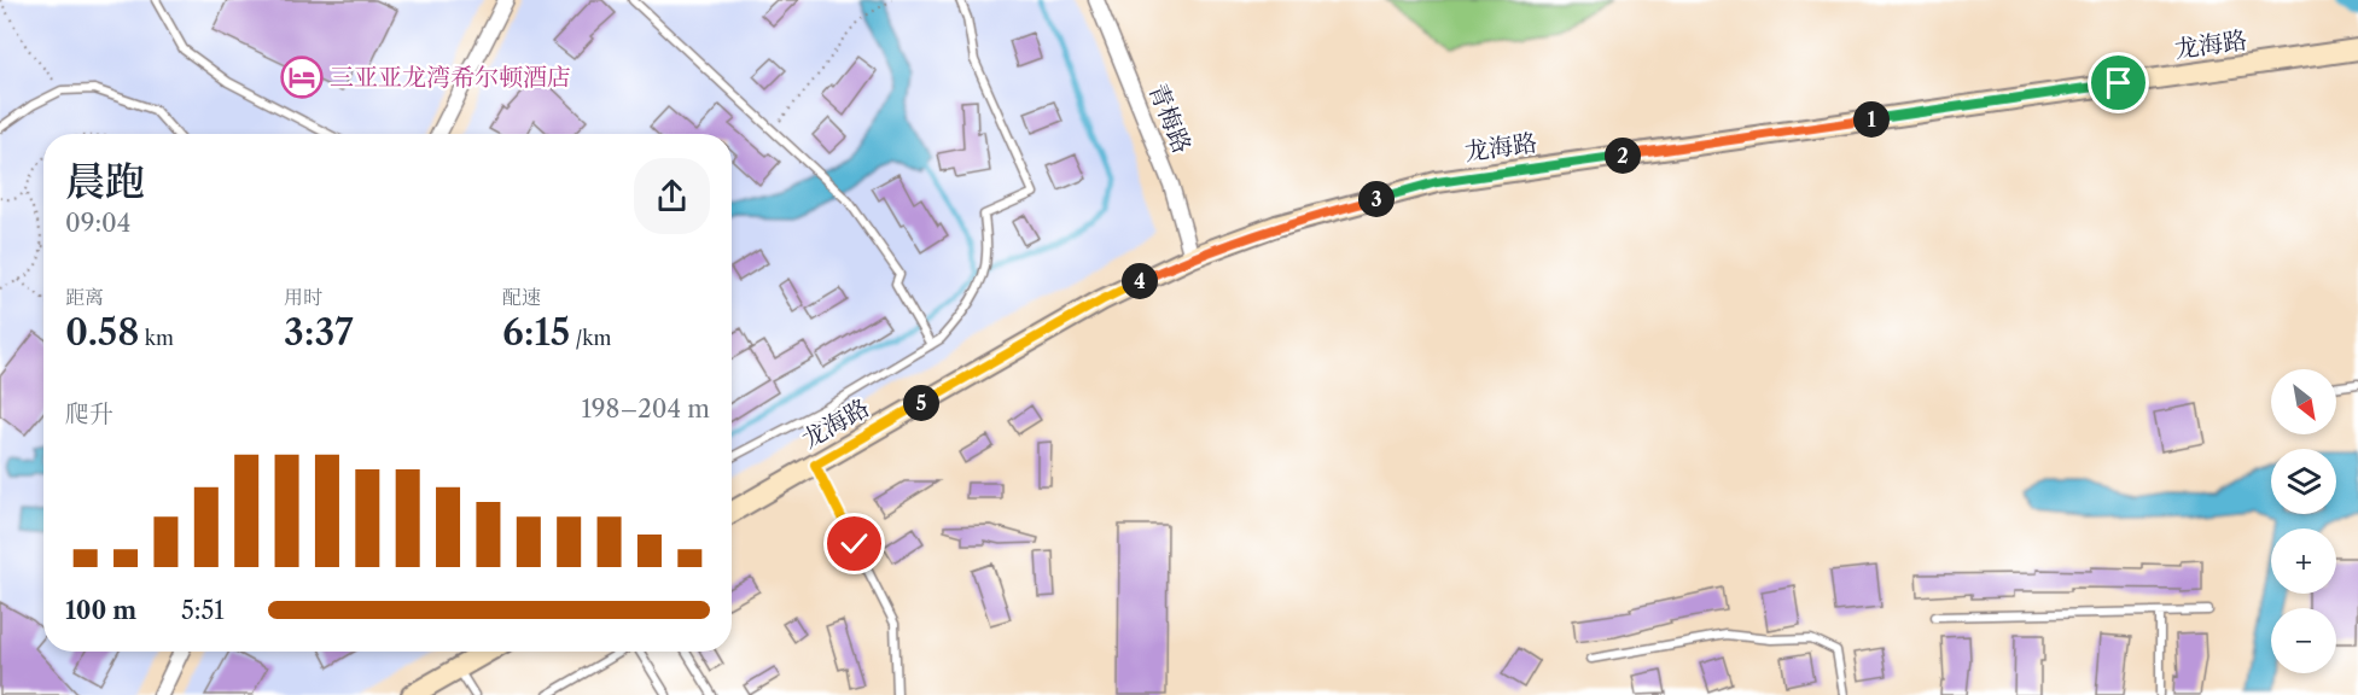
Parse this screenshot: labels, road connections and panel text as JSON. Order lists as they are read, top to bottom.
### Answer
{
  "streets": {
    "street": ["龙海路", "青梅路"]
  },
  "crossings": [
    ["龙海路", "青梅路"]
  ],
  "places": {
    "hotel": ["三亚亚龙湾希尔顿酒店"]
  },
  "north": "bottom right",
  "page": {
    "pins": [
      "1",
      "2",
      "3",
      "4",
      "5"
    ],
    "heading": ["晨跑", "09:04"],
    "stats": [
      ["距离", "0.58 km"],
      ["用时", "3:37"],
      ["配速", "6:15 /km"]
    ],
    "map_buttons": ["+", "−"],
    "chart": ["爬升", "198–204 m"],
    "list": [
      {
        "name": "100 m",
        "note": "5:51"
      }
    ]
  }
}
